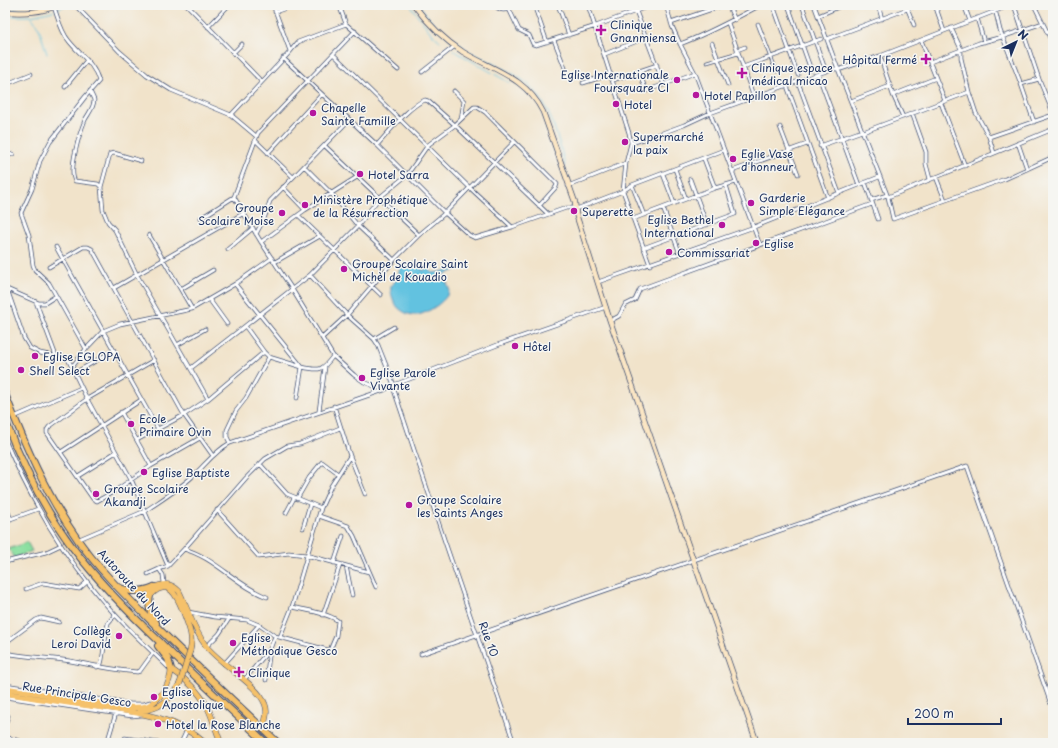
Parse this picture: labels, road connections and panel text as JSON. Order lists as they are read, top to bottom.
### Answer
{
  "streets": {
    "highway": ["Autoroute du Nord"],
    "main road": ["Rue Principale Gesco"],
    "street": ["Rue 10"]
  },
  "places": {
    "health": [
      "Clinique Gnanmiensa",
      "Hôpital Fermé",
      "Clinique espace médical micao",
      "Clinique"
    ],
    "other": [
      "Eglise Internationale Foursquare CI",
      "Hotel Papillon",
      "Hotel",
      "Chapelle Sainte Famille",
      "Supermarché la paix",
      "Eglie Vase d'honneur",
      "Hotel Sarra",
      "Garderie Simple Elégance",
      "Ministère Prophétique de la Résurrection",
      "Superette",
      "Groupe Scolaire Moise",
      "Eglise Bethel International",
      "Eglise",
      "Commissariat",
      "Groupe Scolaire Saint Michèl de Kouadio",
      "Hôtel",
      "Eglise EGLOPA",
      "Shell Select",
      "Eglise Parole Vivante",
      "Ecole Primaire Ovin",
      "Eglise Baptiste",
      "Groupe Scolaire Akandji",
      "Groupe Scolaire les Saints Anges",
      "Collège Leroi David",
      "Eglise Méthodique Gesco",
      "Eglise Apostolique",
      "Hotel la Rose Blanche"
    ]
  },
  "scale_bar": "200 m",
  "north": "top right"
}
